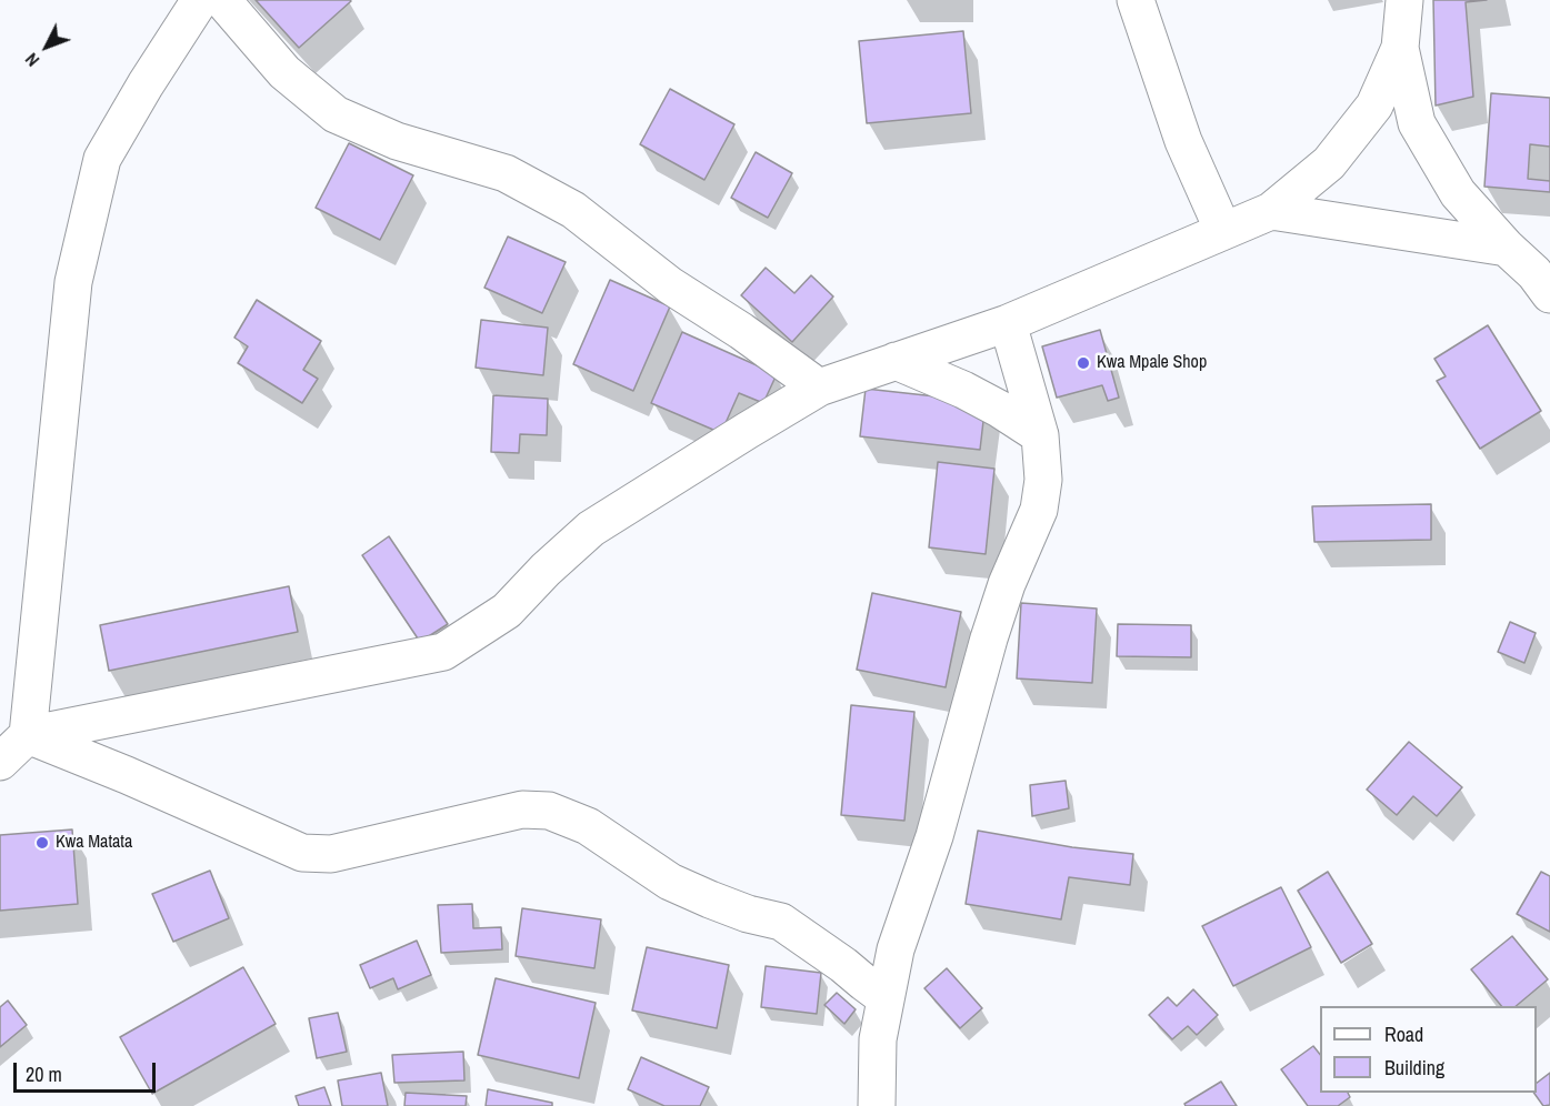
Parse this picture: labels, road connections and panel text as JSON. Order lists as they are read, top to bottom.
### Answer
{
  "places": ["Kwa Mpale Shop", "Kwa Matata"],
  "legend": ["Road", "Building"],
  "scale_bar": "20 m",
  "north": "bottom left"
}
